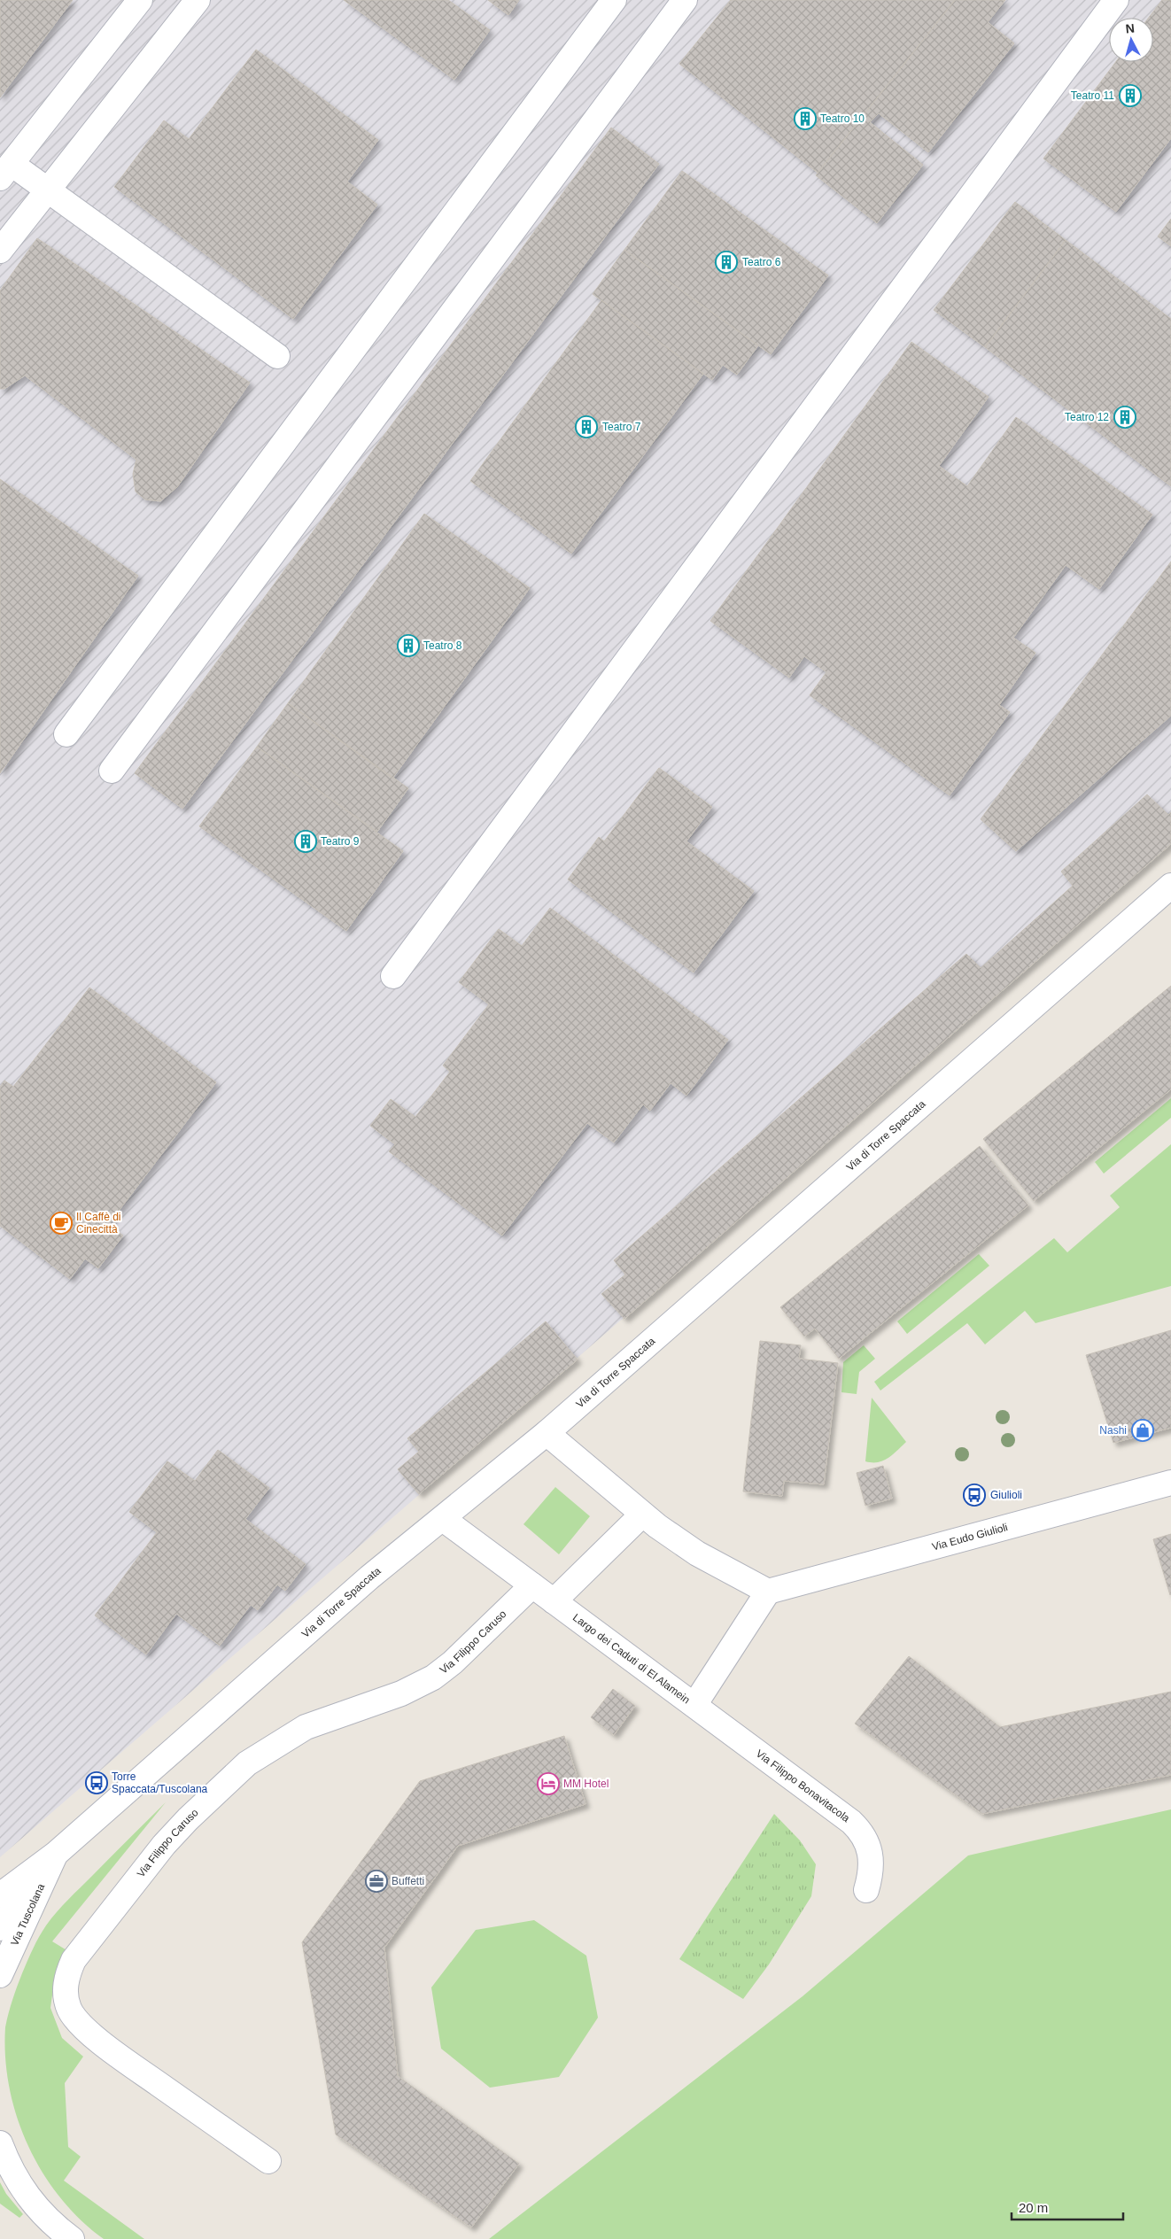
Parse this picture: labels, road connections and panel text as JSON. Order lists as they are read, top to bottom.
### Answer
{
  "streets": {
    "street": [
      "Via di Torre Spaccata",
      "Via Eudo Giulioli",
      "Via Filippo Caruso",
      "Largo dei Caduti di El Alamein",
      "Via Filippo Bonavitacola",
      "Via Tuscolana"
    ]
  },
  "crossings": [
    ["Via di Torre Spaccata", "Largo dei Caduti di El Alamein"],
    ["Via di Torre Spaccata", "Via Tuscolana"],
    ["Via Eudo Giulioli", "Largo dei Caduti di El Alamein"],
    ["Via Filippo Caruso", "Largo dei Caduti di El Alamein"],
    ["Largo dei Caduti di El Alamein", "Via Filippo Bonavitacola"]
  ],
  "places": {
    "building": [
      "Teatro 11",
      "Teatro 10",
      "Teatro 6",
      "Teatro 12",
      "Teatro 7",
      "Teatro 8",
      "Teatro 9"
    ],
    "cafe": ["Il Caffè di Cinecittà"],
    "shop": ["Nashi"],
    "bus stop": ["Giulioli", "Torre Spaccata/Tuscolana"],
    "hotel": ["MM Hotel"],
    "office": ["Buffetti"]
  },
  "scale_bar": "20 m",
  "north": "top"
}
